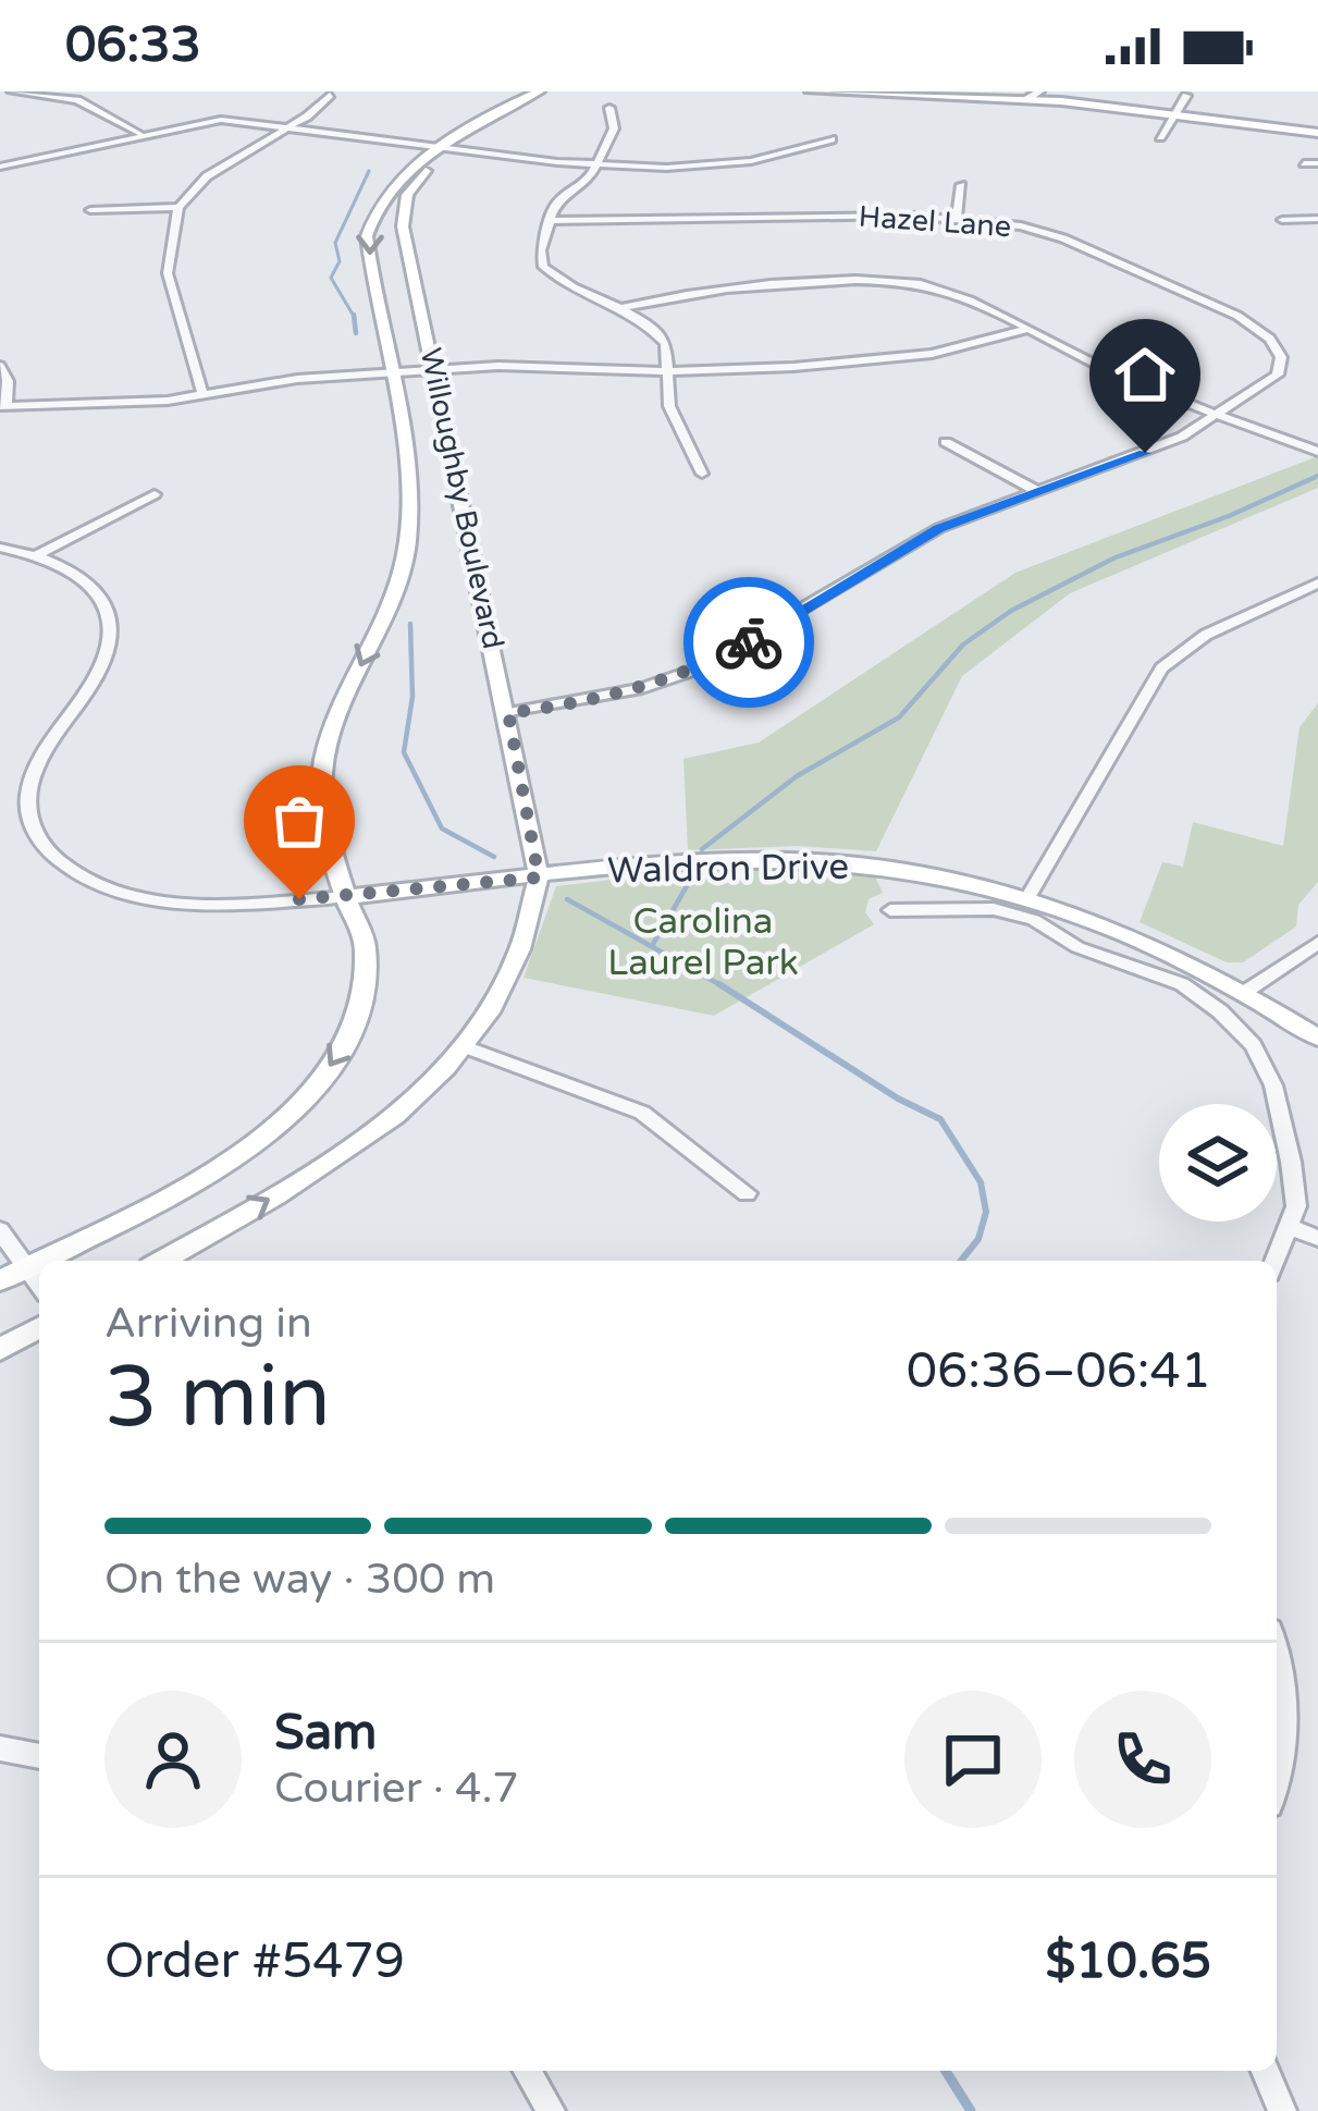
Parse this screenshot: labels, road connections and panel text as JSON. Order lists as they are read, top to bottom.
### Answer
{
  "streets": {
    "street": ["Hazel Lane", "Willoughby Boulevard", "Waldron Drive"]
  },
  "crossings": [
    ["Hazel Lane", "Willoughby Boulevard"],
    ["Willoughby Boulevard", "Waldron Drive"]
  ],
  "parks": ["Carolina Laurel Park"],
  "page": {
    "status": "06:33",
    "heading": ["3 min", "Arriving in", "06:36–06:41"],
    "panel": [
      "Sam",
      "Courier · 4.7",
      "Order #5479",
      "$10.65"
    ],
    "bar": "On the way · 300 m"
  }
}
